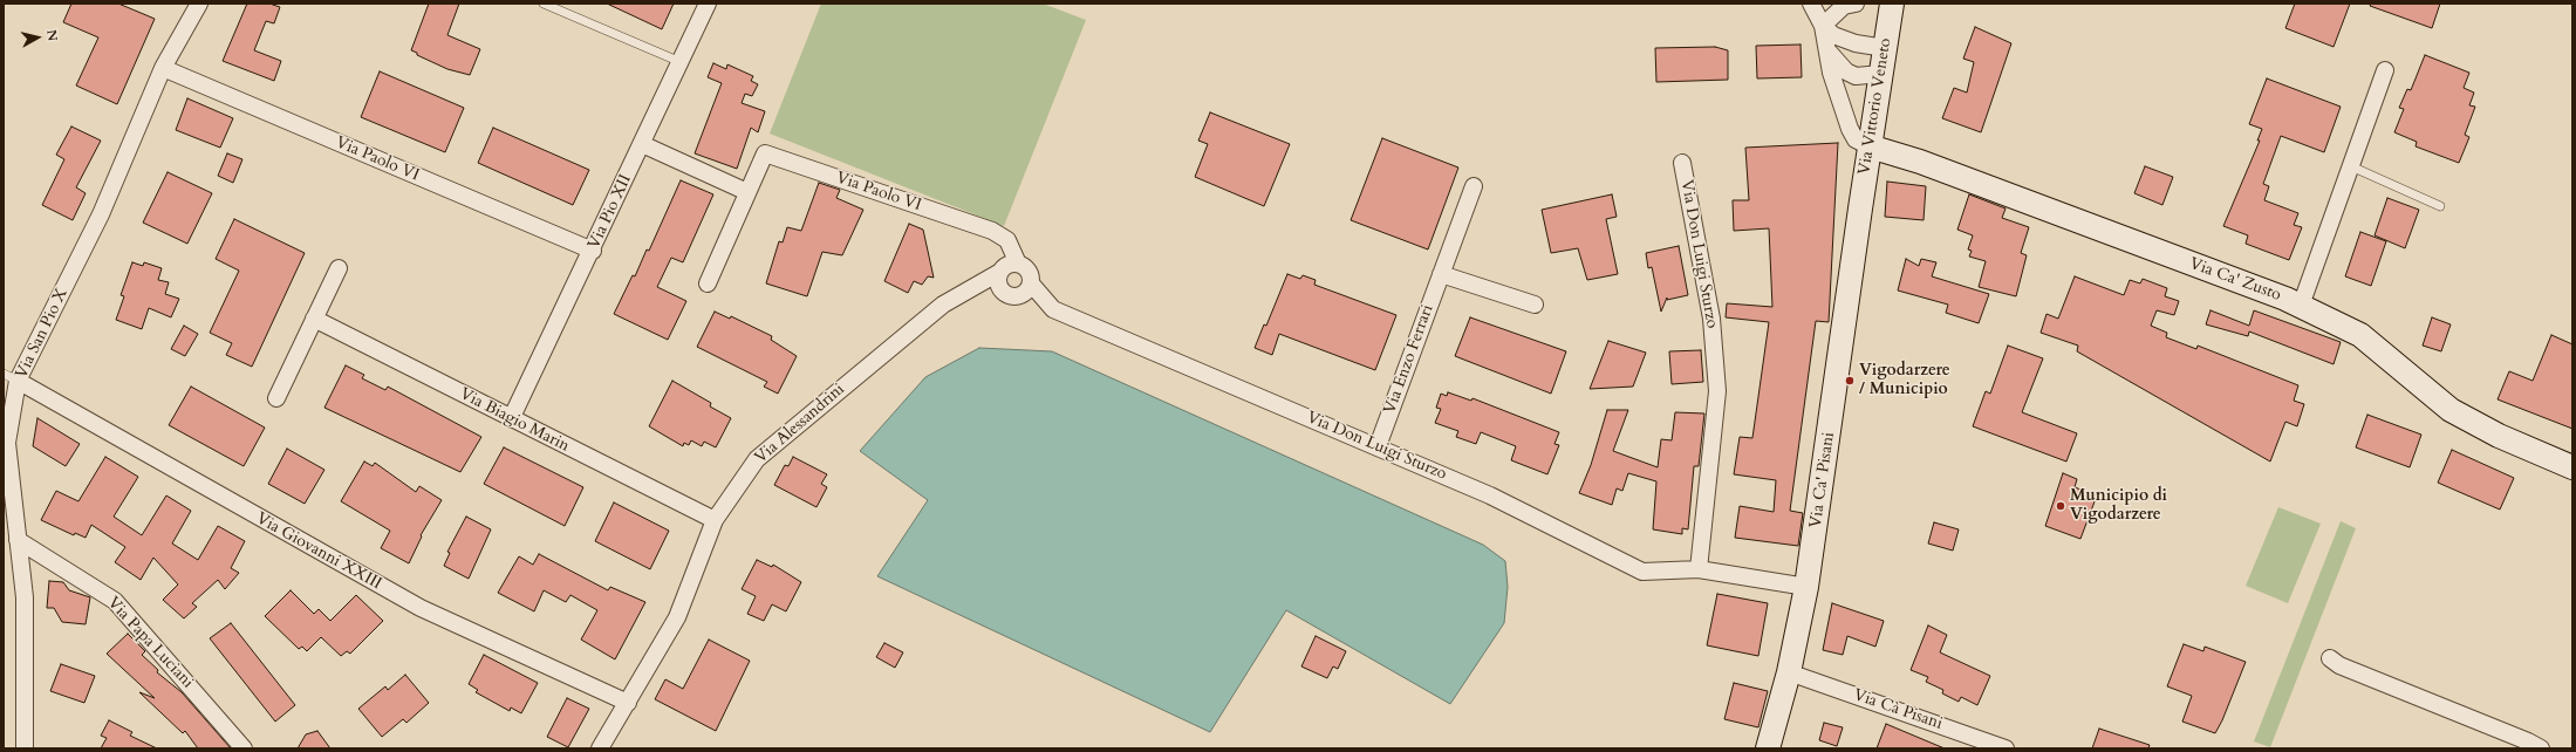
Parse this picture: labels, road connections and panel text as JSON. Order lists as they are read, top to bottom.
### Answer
{
  "streets": {
    "street": [
      "Via Vittorio Veneto",
      "Via Paolo VI",
      "Via Pio XII",
      "Via Don Luigi Sturzo",
      "Via Ca' Zusto",
      "Via San Pio X",
      "Via Enzo Ferrari",
      "Via Biagio Marin",
      "Via Alessandrini",
      "Via Ca' Pisani",
      "Via Giovanni XXIII",
      "Via Papa Luciani",
      "Via Cà Pisani"
    ]
  },
  "crossings": [
    ["Via Vittorio Veneto", "Via Ca' Zusto"],
    ["Via Vittorio Veneto", "Via Ca' Pisani"],
    ["Via Paolo VI", "Via Pio XII"],
    ["Via Paolo VI", "Via Don Luigi Sturzo"],
    ["Via Paolo VI", "Via San Pio X"],
    ["Via Paolo VI", "Via Alessandrini"],
    ["Via Pio XII", "Via Biagio Marin"],
    ["Via Don Luigi Sturzo", "Via Enzo Ferrari"],
    ["Via Don Luigi Sturzo", "Via Alessandrini"],
    ["Via Don Luigi Sturzo", "Via Ca' Pisani"],
    ["Via San Pio X", "Via Giovanni XXIII"],
    ["Via San Pio X", "Via Papa Luciani"],
    ["Via Biagio Marin", "Via Alessandrini"],
    ["Via Alessandrini", "Via Giovanni XXIII"],
    ["Via Ca' Pisani", "Via Cà Pisani"]
  ],
  "places": ["Vigodarzere / Municipio", "Municipio di Vigodarzere"],
  "north": "right"
}
